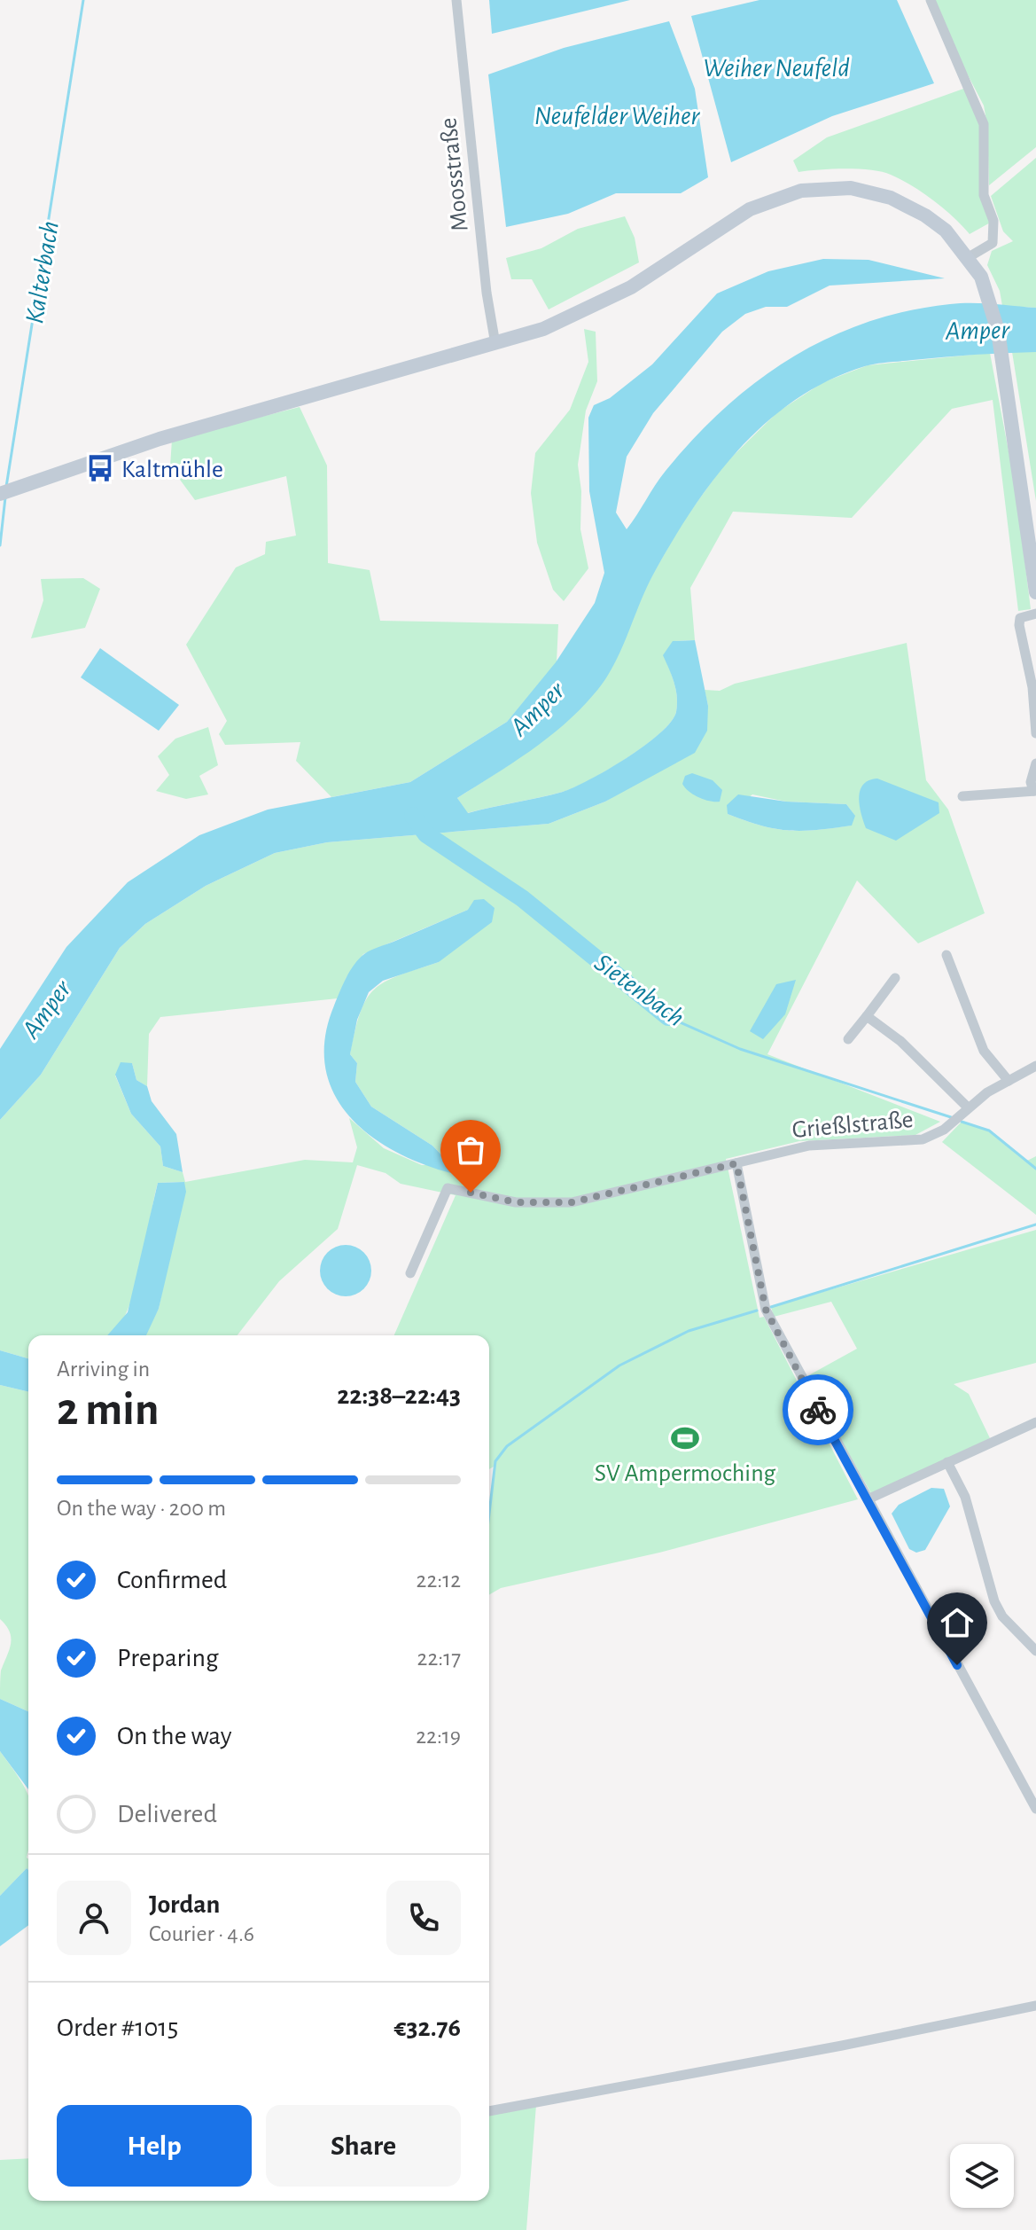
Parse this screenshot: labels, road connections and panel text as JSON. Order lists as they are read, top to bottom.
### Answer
{
  "streets": {
    "street": ["Moosstraße", "Grießlstraße"]
  },
  "water": [
    "Weiher Neufeld",
    "Neufelder Weiher",
    "Kalterbach",
    "Amper",
    "Sietenbach"
  ],
  "places": {
    "bus stop": ["Kaltmühle"],
    "sports": ["SV Ampermoching"]
  },
  "page": {
    "heading": ["2 min", "Arriving in", "22:38–22:43"],
    "panel": [
      "Jordan",
      "Courier · 4.6",
      "Order #1015",
      "€32.76"
    ],
    "bar": "On the way · 200 m",
    "list": [
      ["Confirmed", "22:12"],
      ["Preparing", "22:17"],
      ["On the way", "22:19"],
      "Delivered"
    ],
    "buttons": ["Help", "Share"]
  }
}
